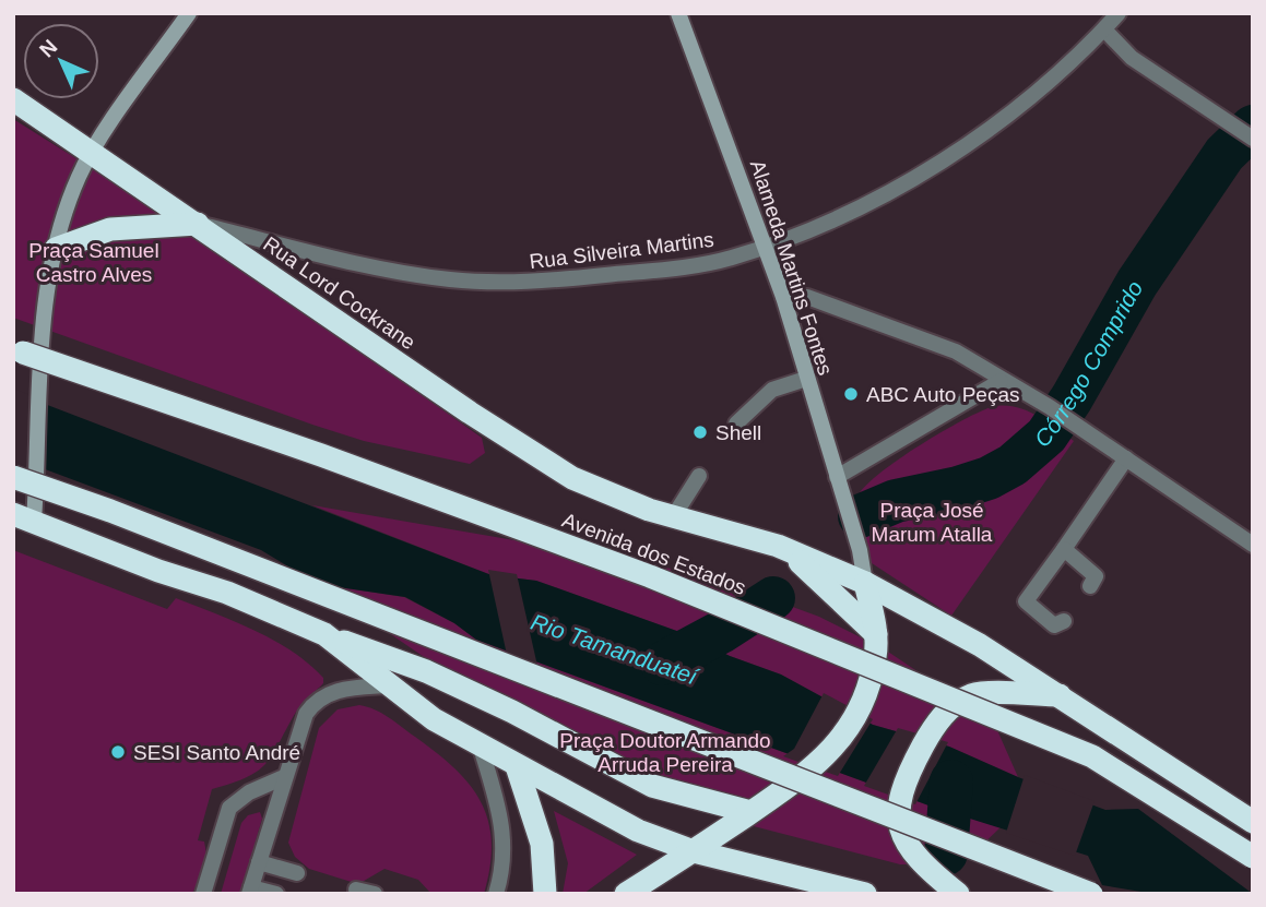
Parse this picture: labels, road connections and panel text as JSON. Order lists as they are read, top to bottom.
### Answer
{
  "streets": {
    "highway": ["Rua Lord Cockrane", "Avenida dos Estados"],
    "main road": ["Alameda Martins Fontes"],
    "street": ["Rua Silveira Martins"]
  },
  "crossings": [
    ["Rua Silveira Martins", "Alameda Martins Fontes"],
    ["Rua Silveira Martins", "Rua Lord Cockrane"],
    ["Alameda Martins Fontes", "Avenida dos Estados"],
    ["Rua Lord Cockrane", "Avenida dos Estados"]
  ],
  "water": ["Córrego Comprido", "Rio Tamanduateí"],
  "parks": ["Praça Samuel Castro Alves", "Praça José Marum Atalla", "Praça Doutor Armando Arruda Pereira"],
  "places": ["ABC Auto Peças", "Shell", "SESI Santo André"],
  "north": "top left"
}
